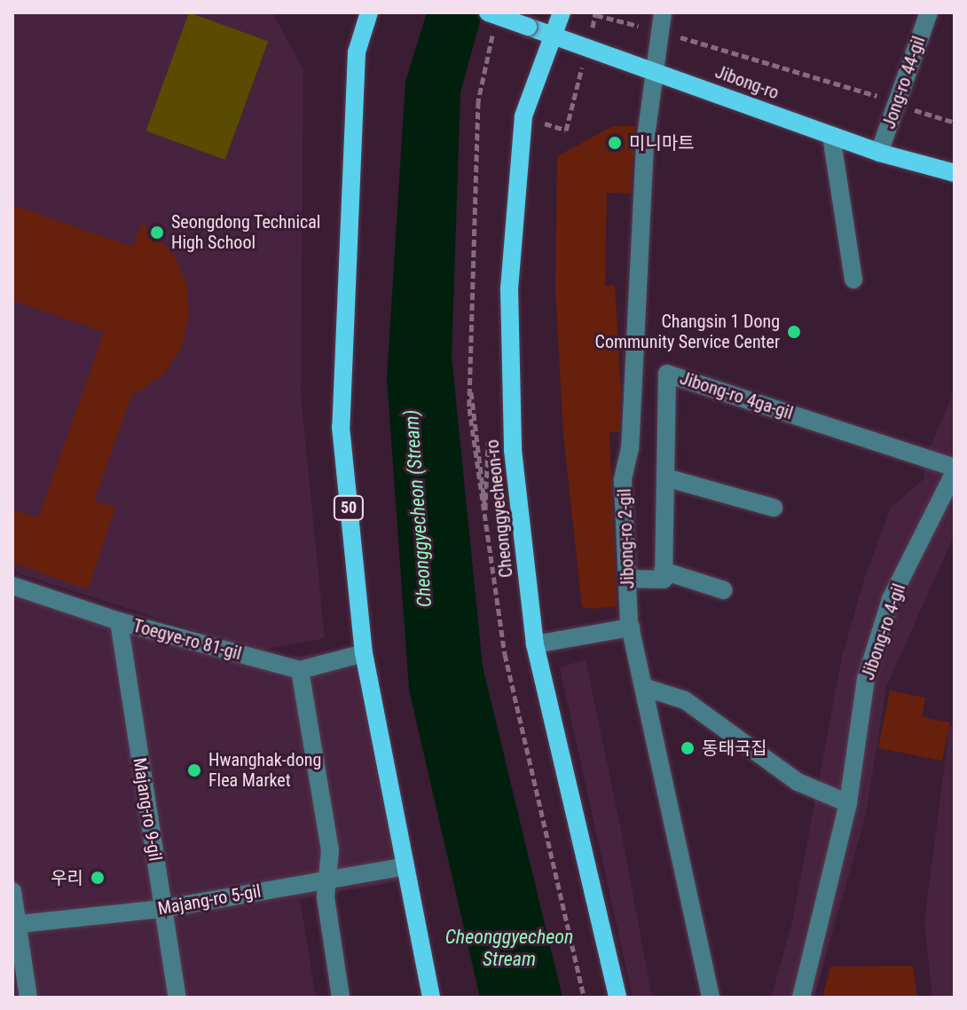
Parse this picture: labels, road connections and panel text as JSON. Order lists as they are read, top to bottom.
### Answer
{
  "streets": {
    "main road": ["Jibong-ro", "50", "Cheonggyecheon-ro"],
    "street": [
      "Jong-ro 44-gil",
      "Jibong-ro 4ga-gil",
      "Jibong-ro 2-gil",
      "Jibong-ro 4-gil",
      "Toegye-ro 81-gil",
      "Majang-ro 9-gil",
      "Majang-ro 5-gil"
    ]
  },
  "crossings": [
    ["Jibong-ro", "Jong-ro 44-gil"],
    ["Jibong-ro", "Cheonggyecheon-ro"],
    ["Jibong-ro", "Jibong-ro 2-gil"],
    ["Jibong-ro 4ga-gil", "Jibong-ro 4-gil"],
    ["50", "Toegye-ro 81-gil"],
    ["50", "Majang-ro 5-gil"],
    ["Toegye-ro 81-gil", "Majang-ro 9-gil"],
    ["Majang-ro 9-gil", "Majang-ro 5-gil"]
  ],
  "water": ["Cheonggyecheon (Stream)", "Cheonggyecheon Stream"],
  "places": [
    "미니마트",
    "Seongdong Technical High School",
    "Changsin 1 Dong Community Service Center",
    "동태국집",
    "Hwanghak-dong Flea Market",
    "우리"
  ]
}
